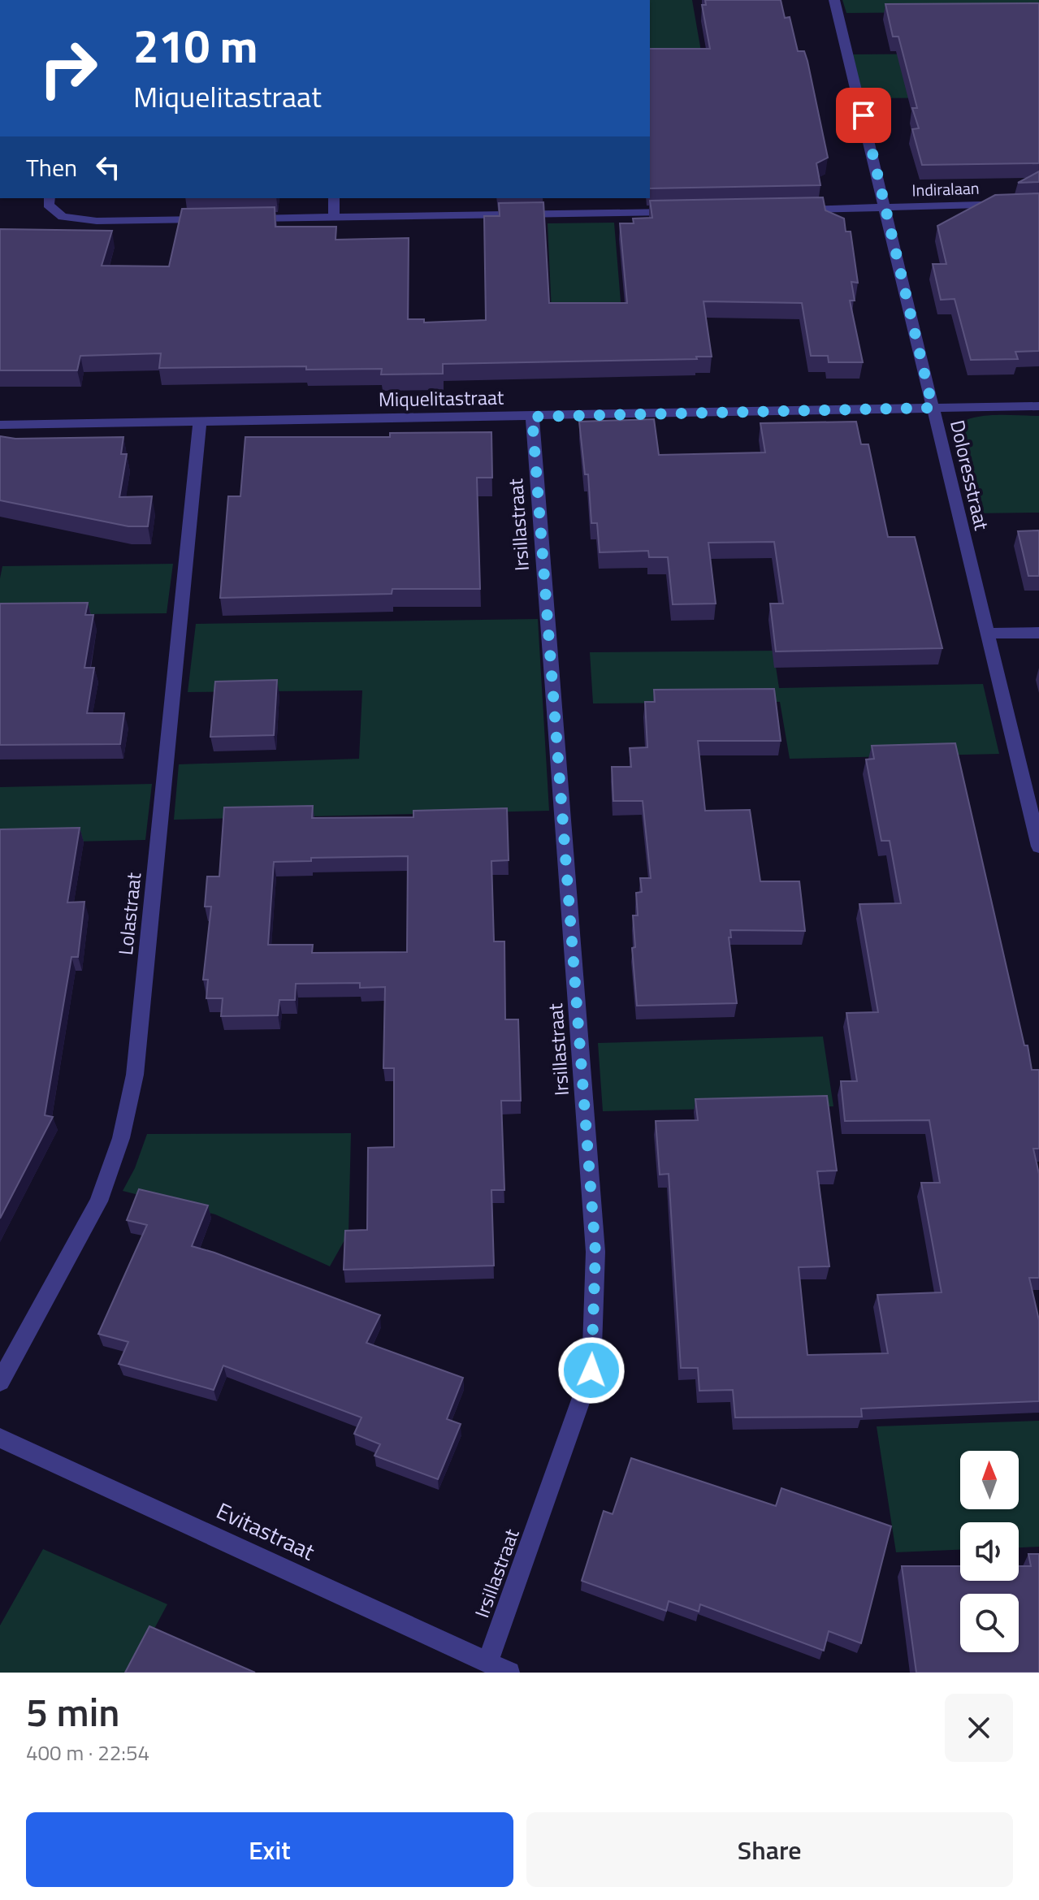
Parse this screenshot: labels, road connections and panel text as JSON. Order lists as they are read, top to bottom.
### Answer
{
  "streets": {
    "street": [
      "Indiralaan",
      "Miquelitastraat",
      "Doloresstraat",
      "Irsillastraat",
      "Lolastraat",
      "Evitastraat"
    ]
  },
  "crossings": [
    ["Indiralaan", "Doloresstraat"],
    ["Miquelitastraat", "Doloresstraat"],
    ["Miquelitastraat", "Irsillastraat"],
    ["Miquelitastraat", "Lolastraat"],
    ["Irsillastraat", "Evitastraat"]
  ],
  "north": "top",
  "page": {
    "turn": ["210 m", "Miquelitastraat"],
    "then": "Then",
    "heading": ["5 min", "400 m · 22:54"],
    "buttons": ["Exit", "Share"]
  }
}
